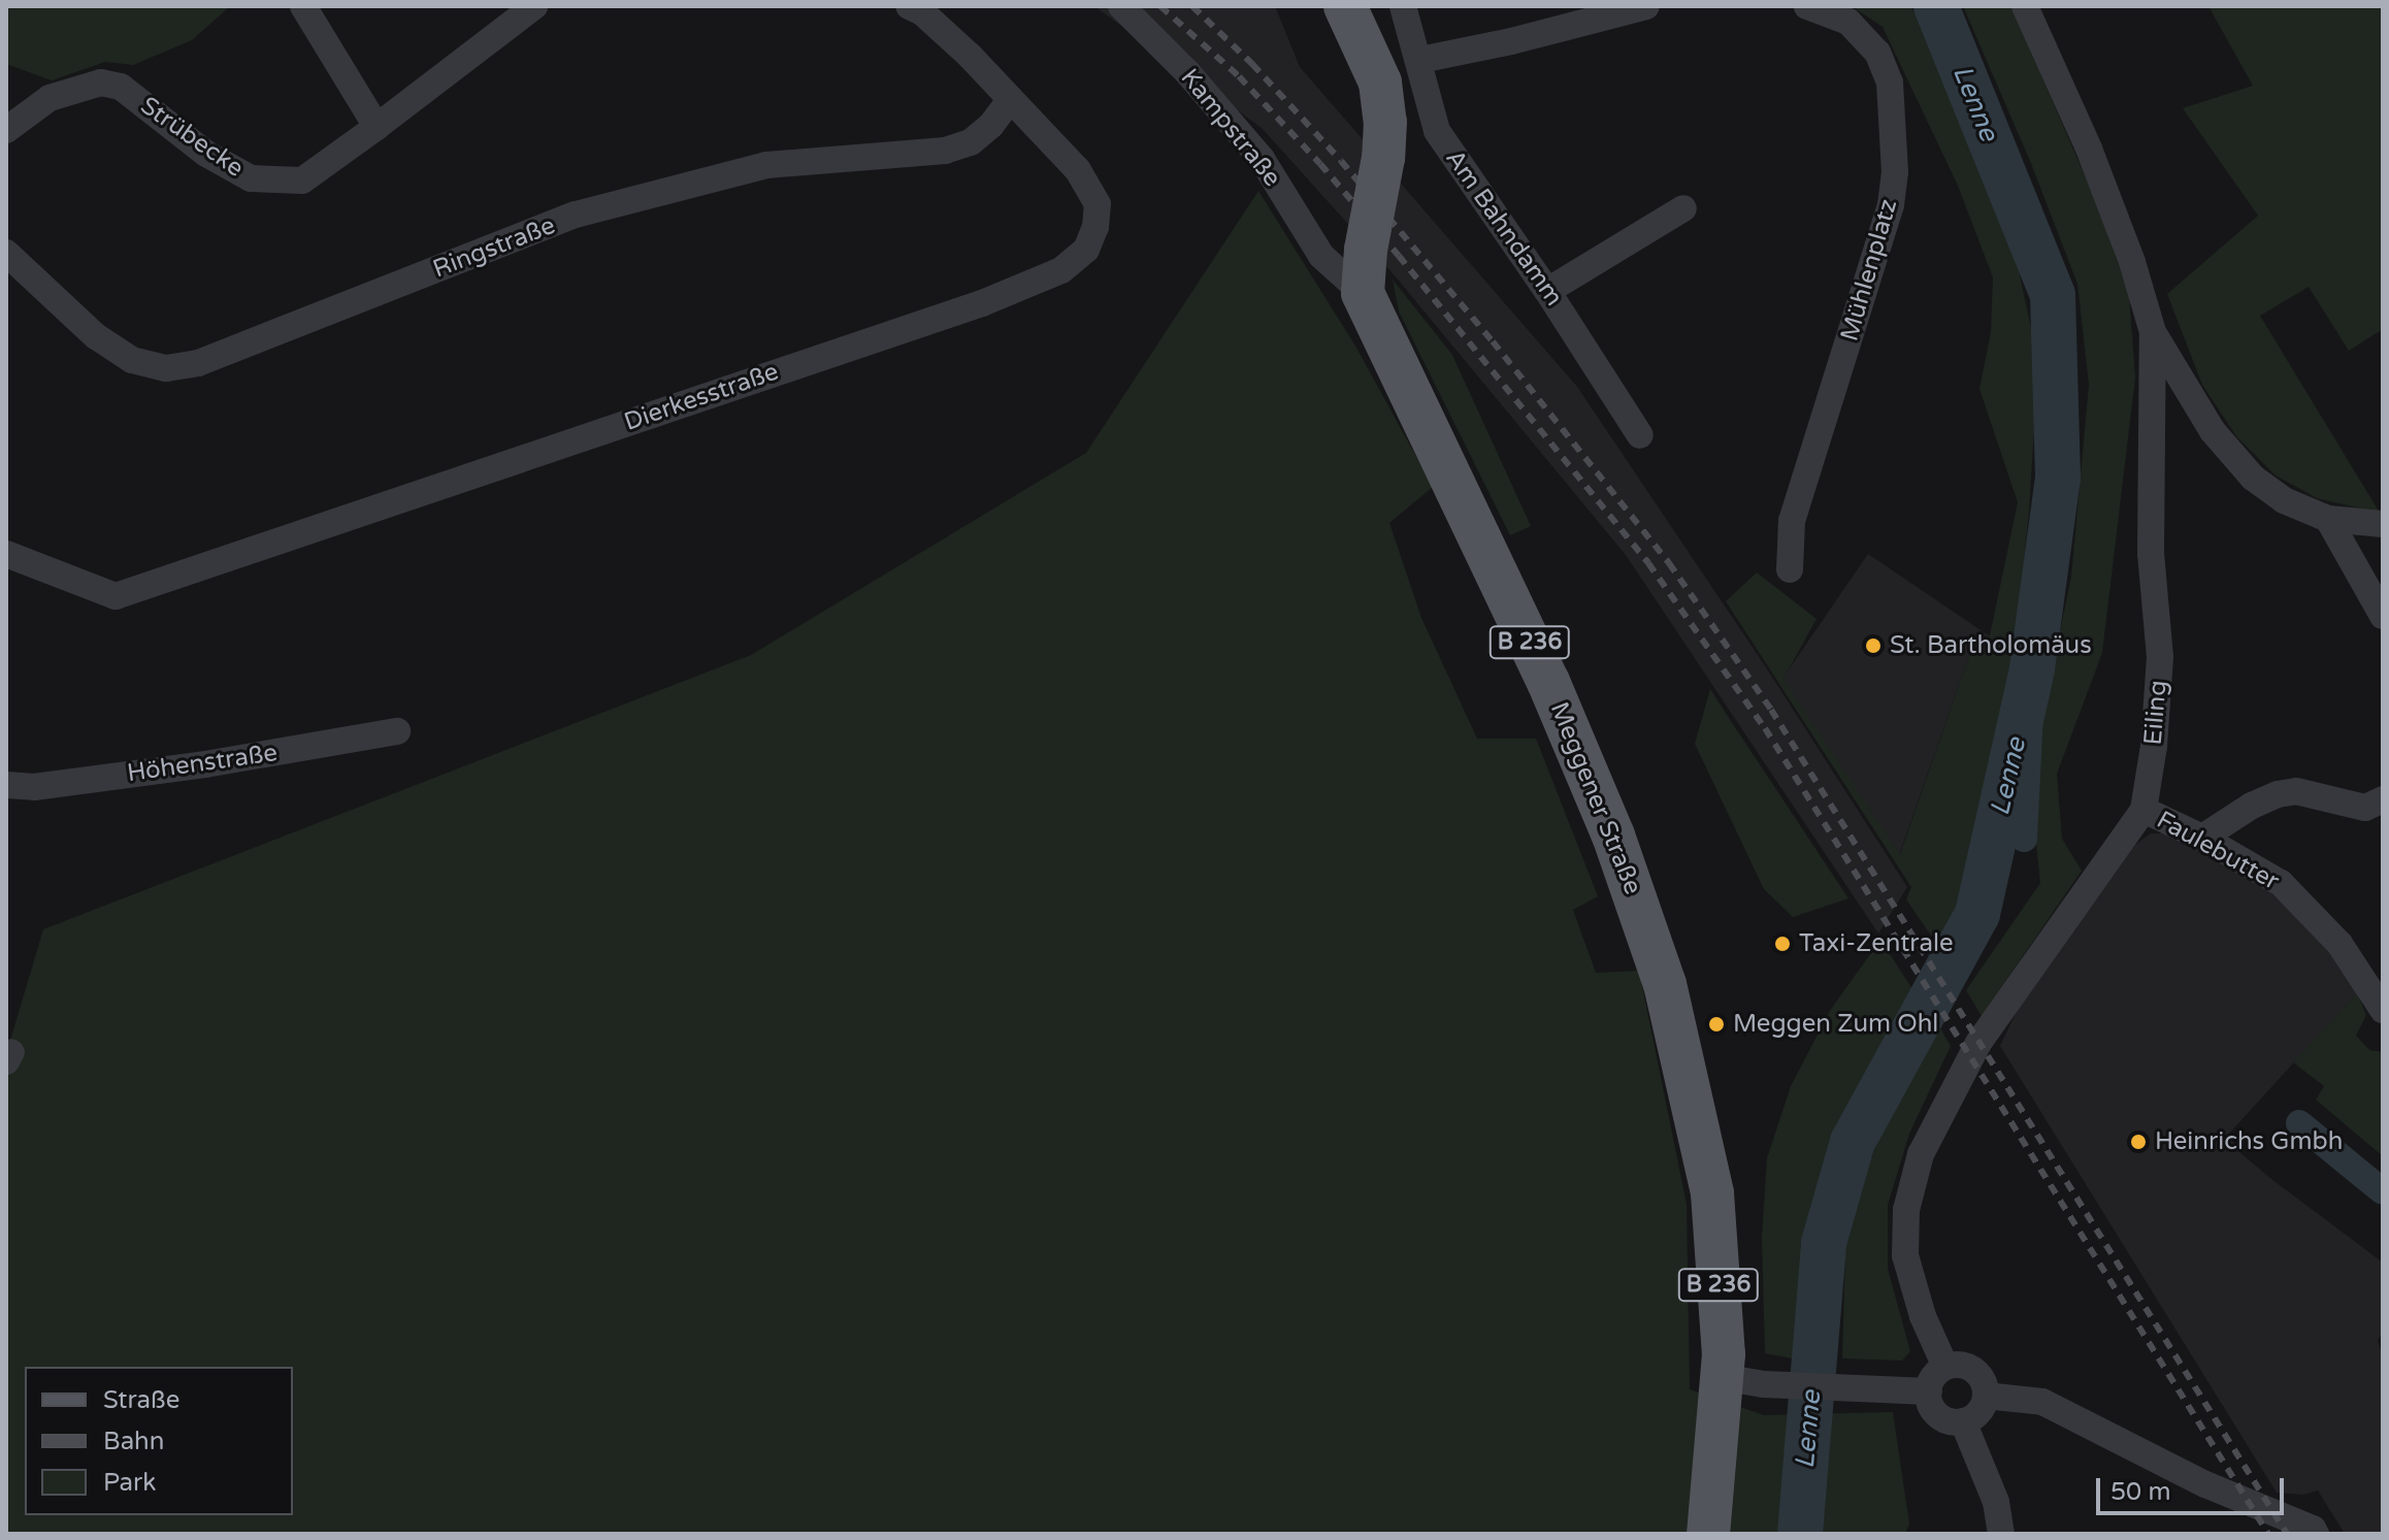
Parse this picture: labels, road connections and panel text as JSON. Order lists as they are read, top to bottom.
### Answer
{
  "streets": {
    "main road": ["B 236", "Meggener Straße"],
    "street": [
      "Kampstraße",
      "Strübecke",
      "Am Bahndamm",
      "Ringstraße",
      "Mühlenplatz",
      "Dierkesstraße",
      "Eiling",
      "Höhenstraße",
      "Faulebutter"
    ]
  },
  "crossings": [
    ["Kampstraße", "Meggener Straße"],
    ["Ringstraße", "Dierkesstraße"],
    ["Eiling", "Faulebutter"]
  ],
  "water": ["Lenne"],
  "places": [
    "St. Bartholomäus",
    "Taxi-Zentrale",
    "Meggen Zum Ohl",
    "Heinrichs Gmbh"
  ],
  "legend": ["Straße", "Bahn", "Park"],
  "scale_bar": "50 m"
}
